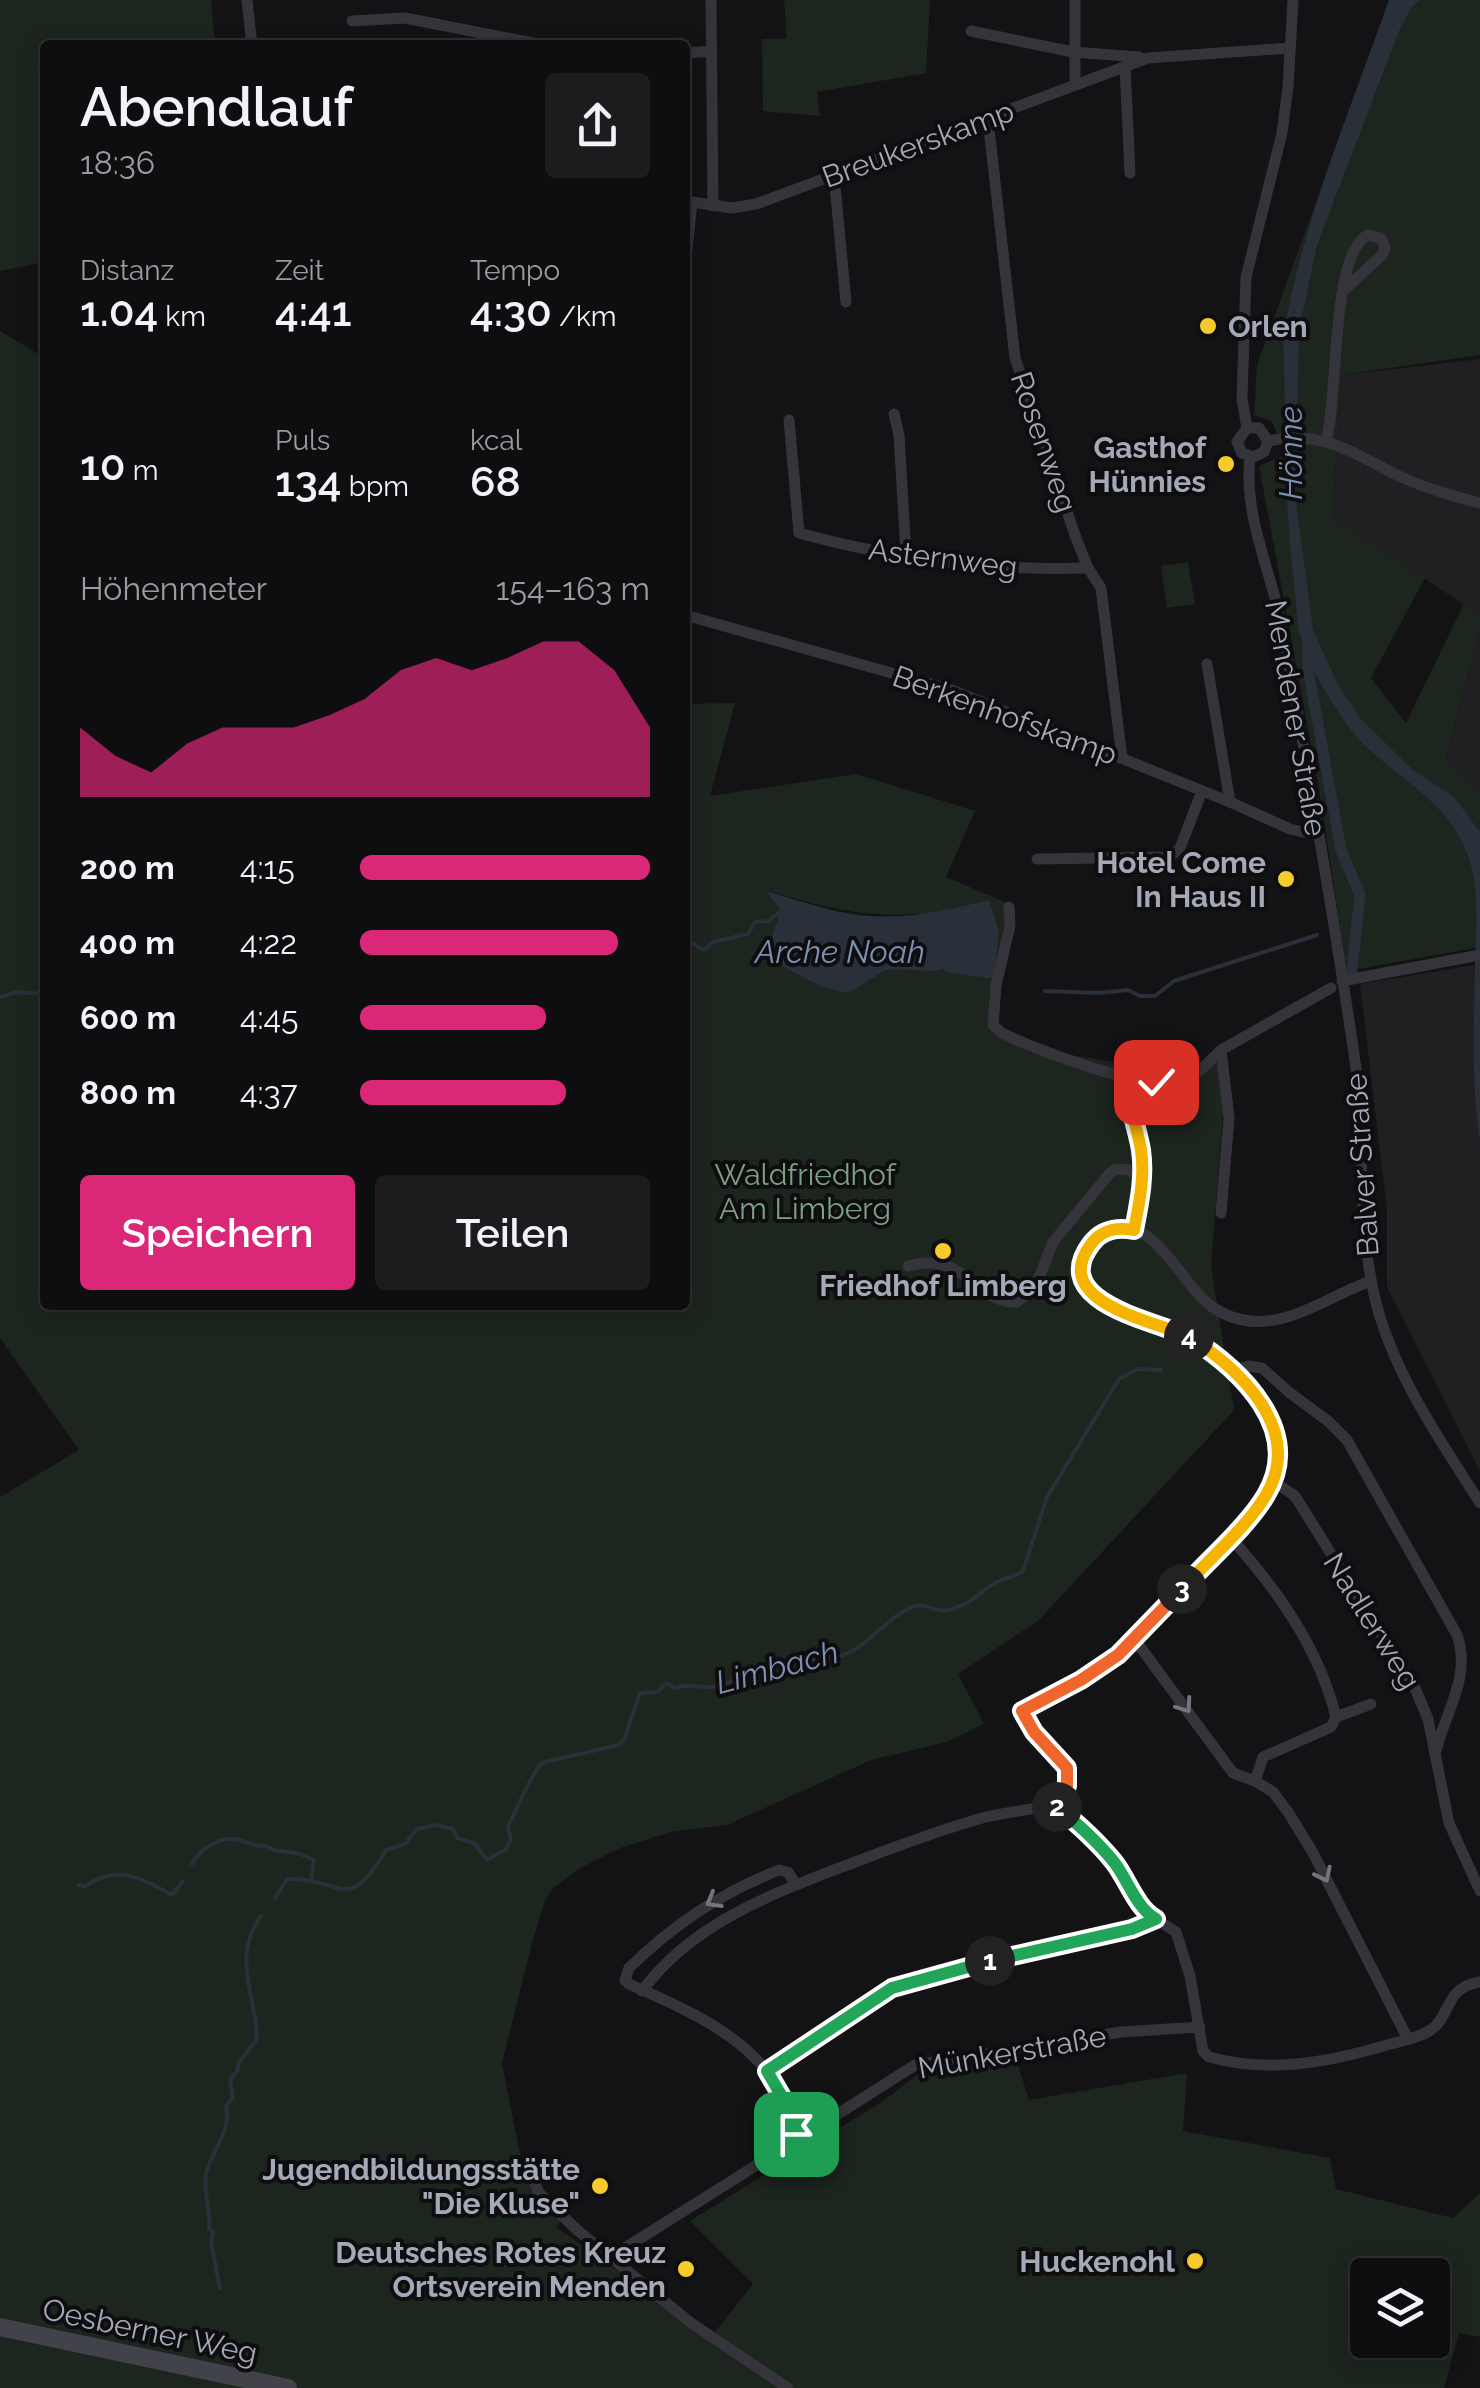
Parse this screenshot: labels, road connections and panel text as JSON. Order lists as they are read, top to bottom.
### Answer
{
  "streets": {
    "street": [
      "Breukerskamp",
      "Rosenweg",
      "Asternweg",
      "Berkenhofskamp",
      "Mendener Straße",
      "Balver Straße",
      "Nadlerweg",
      "Münkerstraße",
      "Oesberner Weg"
    ]
  },
  "crossings": [
    ["Breukerskamp", "Rosenweg"],
    ["Breukerskamp", "Mendener Straße"],
    ["Rosenweg", "Asternweg"],
    ["Rosenweg", "Berkenhofskamp"],
    ["Berkenhofskamp", "Mendener Straße"],
    ["Mendener Straße", "Balver Straße"]
  ],
  "water": ["Hönne", "Arche Noah", "Limbach"],
  "parks": ["Waldfriedhof Am Limberg"],
  "places": [
    "Orlen",
    "Gasthof Hünnies",
    "Hotel Come In Haus II",
    "Friedhof Limberg",
    "Jugendbildungsstätte \"Die Kluse\"",
    "Huckenohl",
    "Deutsches Rotes Kreuz Ortsverein Menden"
  ],
  "page": {
    "heading": ["Abendlauf", "18:36"],
    "stats": [
      ["Distanz", "1.04 km"],
      ["Zeit", "4:41"],
      ["Tempo", "4:30 /km"],
      ["10 m"],
      ["Puls", "134 bpm"],
      ["kcal", "68"]
    ],
    "chart": ["Höhenmeter", "154–163 m"],
    "list": [
      {
        "name": "200 m",
        "note": "4:15"
      },
      {
        "name": "400 m",
        "note": "4:22"
      },
      {
        "name": "600 m",
        "note": "4:45"
      },
      {
        "name": "800 m",
        "note": "4:37"
      }
    ],
    "buttons": ["Speichern", "Teilen"],
    "pins": [
      "4",
      "3",
      "2",
      "1"
    ]
  }
}
